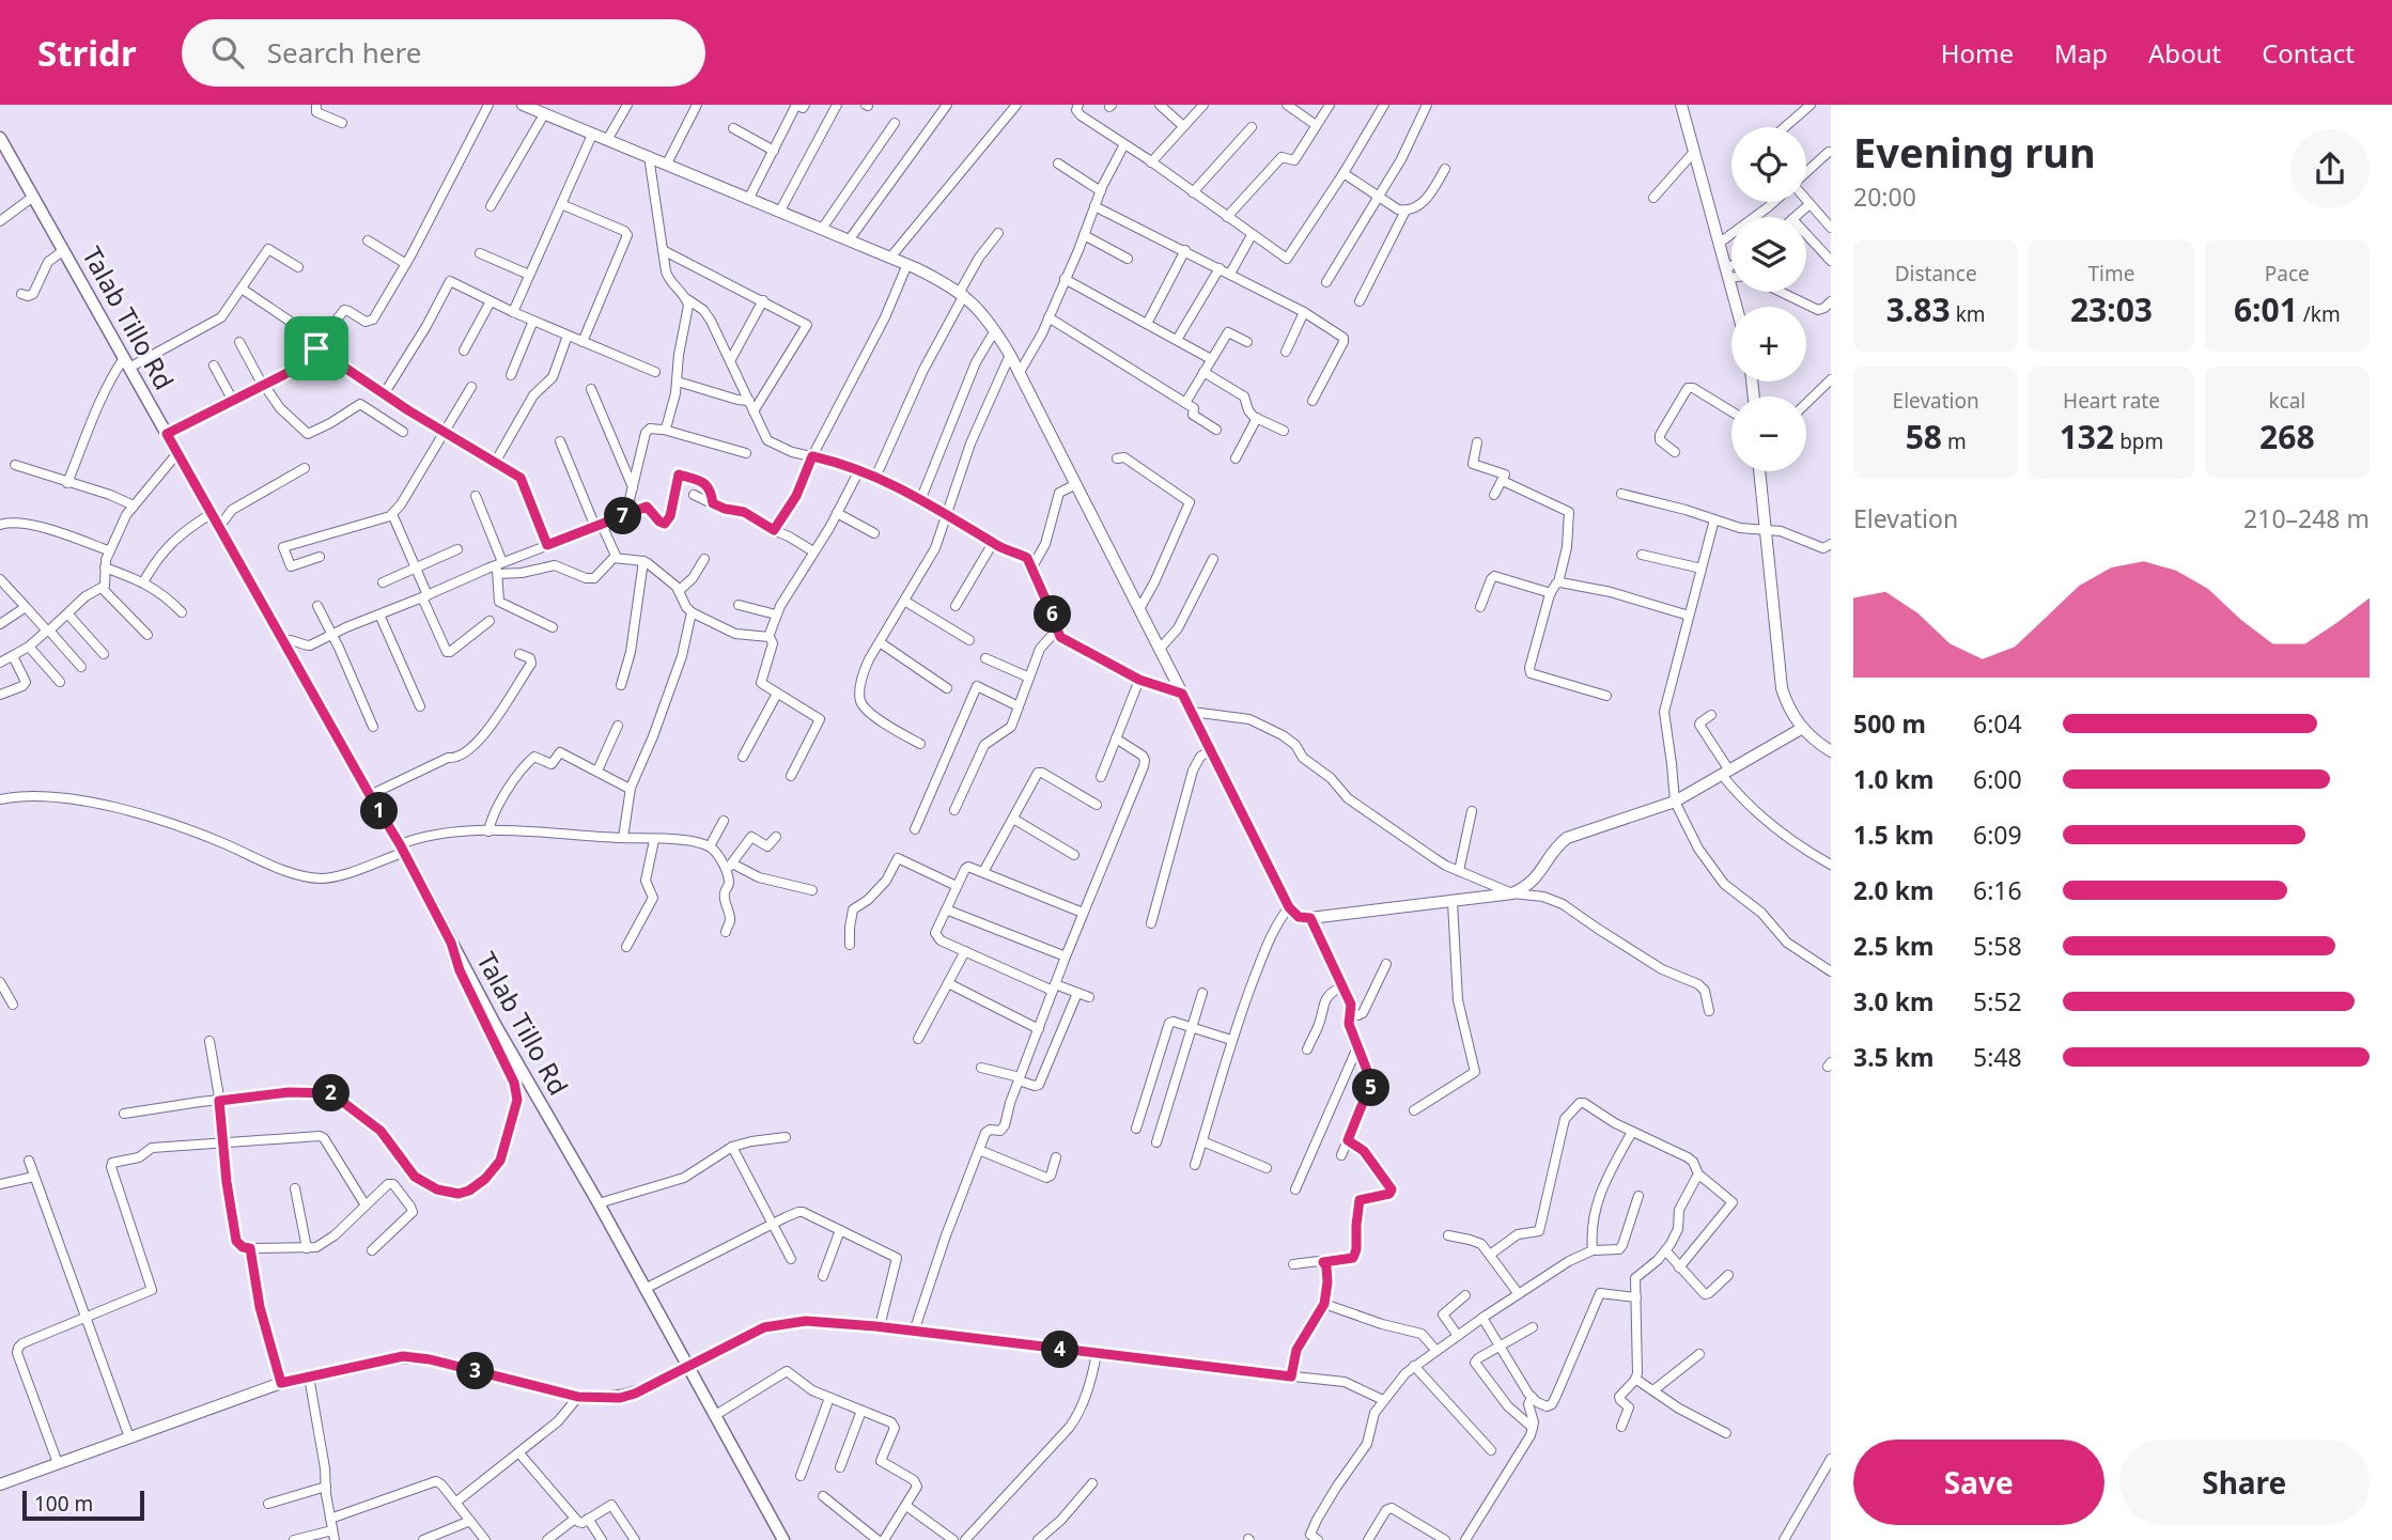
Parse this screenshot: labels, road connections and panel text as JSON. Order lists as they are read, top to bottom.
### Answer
{
  "streets": {
    "main road": ["Talab Tillo Rd"]
  },
  "scale_bar": "100 m",
  "page": {
    "header": "Stridr",
    "search": "Search here",
    "nav": [
      "Home",
      "Map",
      "About",
      "Contact"
    ],
    "heading": ["Evening run", "20:00"],
    "map_buttons": ["+", "−"],
    "stats": [
      ["Distance", "3.83 km"],
      ["Time", "23:03"],
      ["Pace", "6:01 /km"],
      ["Elevation", "58 m"],
      ["Heart rate", "132 bpm"],
      ["kcal", "268"]
    ],
    "chart": ["Elevation", "210–248 m"],
    "pins": [
      "7",
      "6",
      "1",
      "5",
      "2",
      "4",
      "3"
    ],
    "list": [
      {
        "name": "500 m",
        "note": "6:04"
      },
      {
        "name": "1.0 km",
        "note": "6:00"
      },
      {
        "name": "1.5 km",
        "note": "6:09"
      },
      {
        "name": "2.0 km",
        "note": "6:16"
      },
      {
        "name": "2.5 km",
        "note": "5:58"
      },
      {
        "name": "3.0 km",
        "note": "5:52"
      },
      {
        "name": "3.5 km",
        "note": "5:48"
      }
    ],
    "buttons": ["Save", "Share"],
    "scale": "100 m"
  }
}
